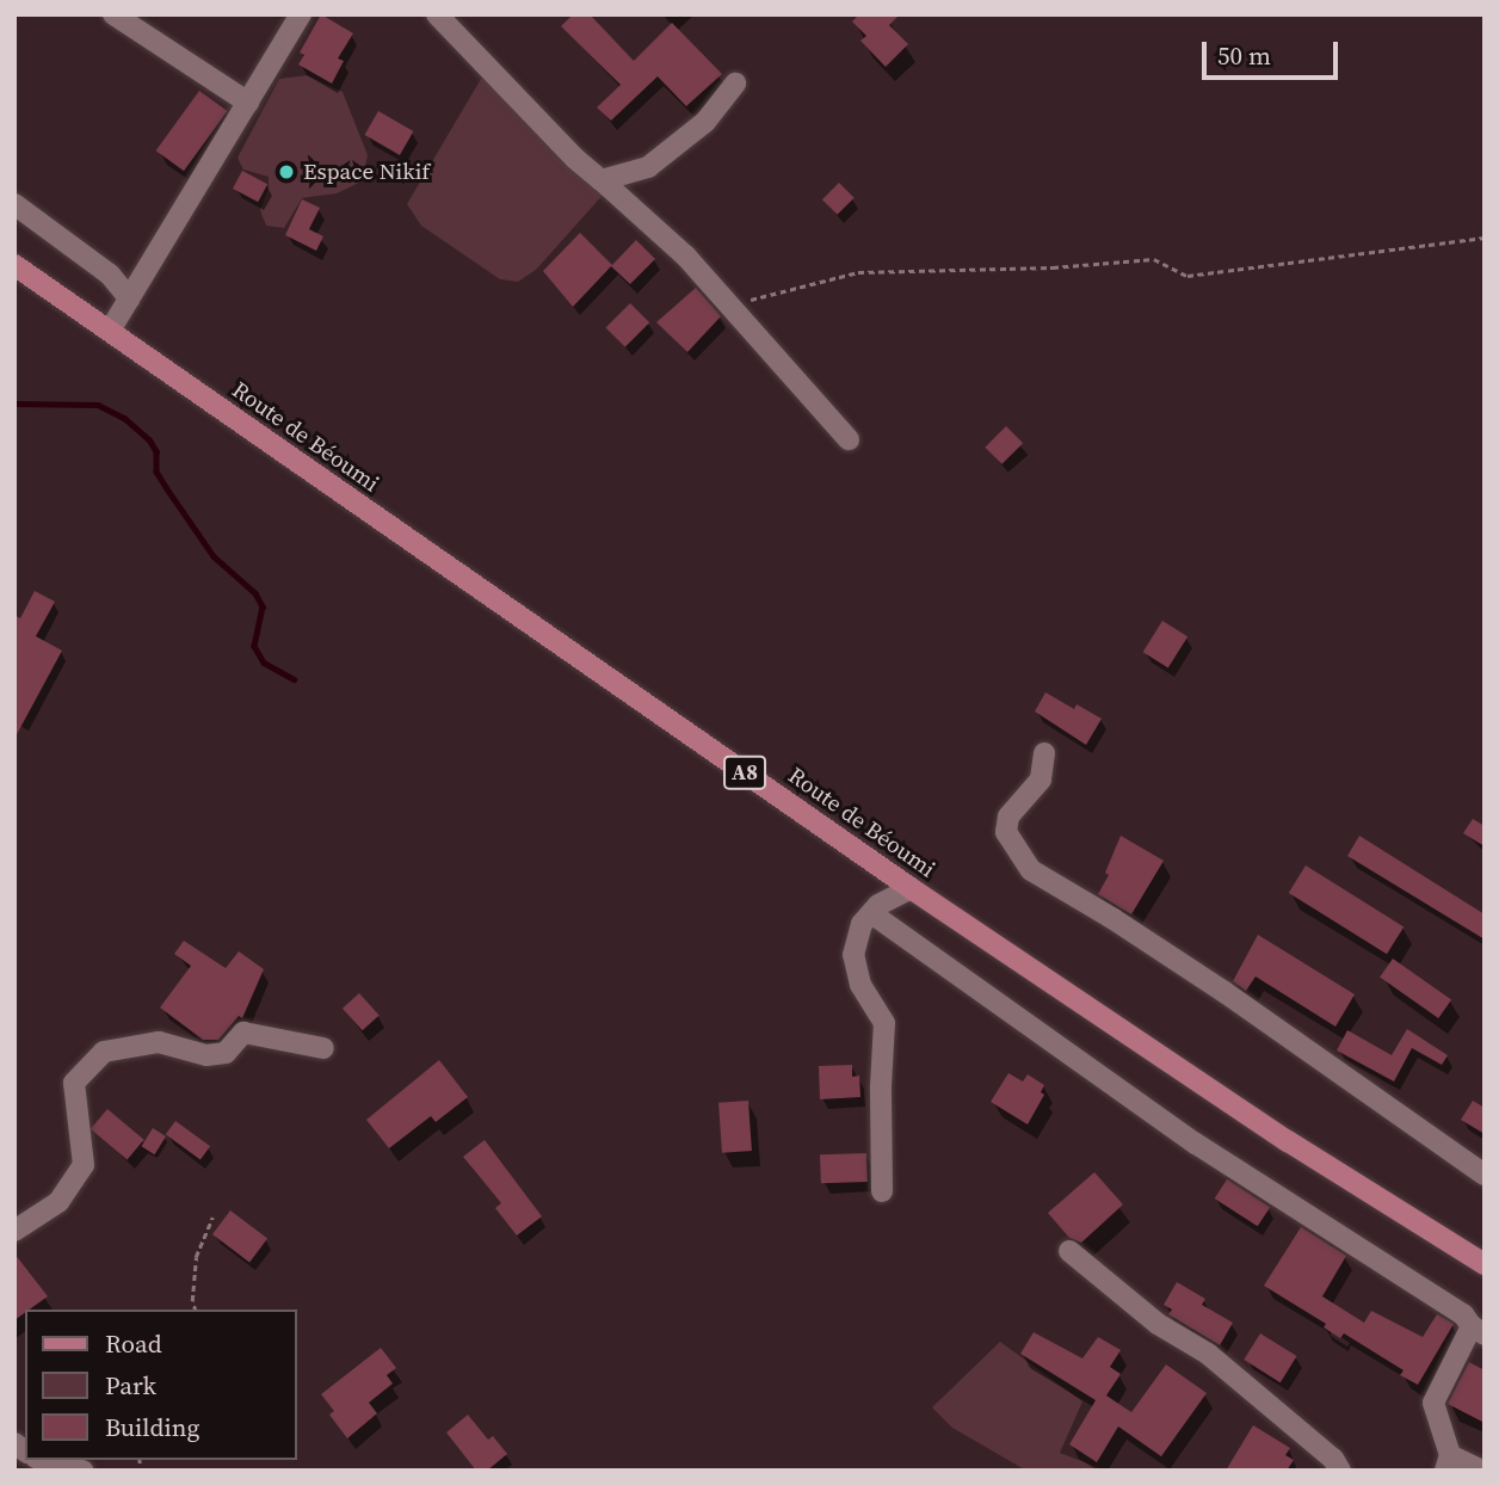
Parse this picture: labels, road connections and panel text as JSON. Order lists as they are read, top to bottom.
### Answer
{
  "streets": {
    "main road": ["Route de Béoumi", "A8"]
  },
  "places": ["Espace Nikif"],
  "legend": ["Road", "Park", "Building"],
  "scale_bar": "50 m"
}
